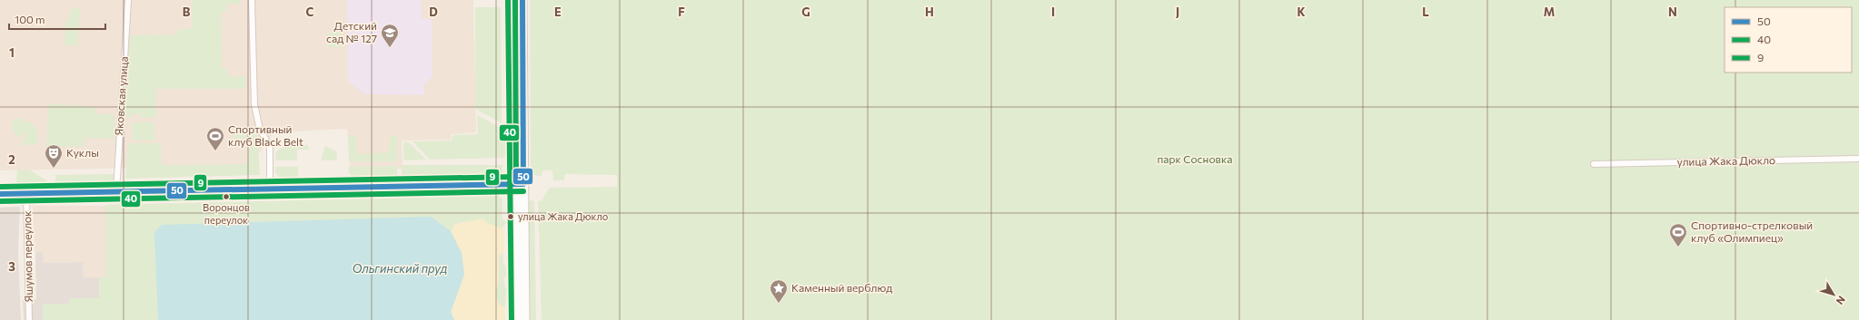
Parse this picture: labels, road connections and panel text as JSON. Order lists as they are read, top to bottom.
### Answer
{
  "streets": {
    "street": ["Яковская улица", "улица Жака Дюкло", "Яшумов переулок"]
  },
  "water": ["Ольгинский пруд"],
  "parks": ["парк Сосновка"],
  "places": {
    "school or university": ["Детский сад № 127"],
    "sports": ["Спортивный клуб Black Belt", "Спортивно-стрелковый клуб «Олимпиец»"],
    "theatre": ["Куклы"],
    "other": ["Воронцов переулок", "улица Жака Дюкло"],
    "place": ["Каменный верблюд"]
  },
  "lines": ["transit line 50", "transit line 40", "transit line 9"],
  "legend": ["50", "40", "9"],
  "scale_bar": "100 m",
  "north": "bottom right",
  "grid": {
    "columns": [
      "B",
      "C",
      "D",
      "E",
      "F",
      "G",
      "H",
      "I",
      "J",
      "K",
      "L",
      "M",
      "N"
    ],
    "rows": ["1", "2", "3"]
  }
}
